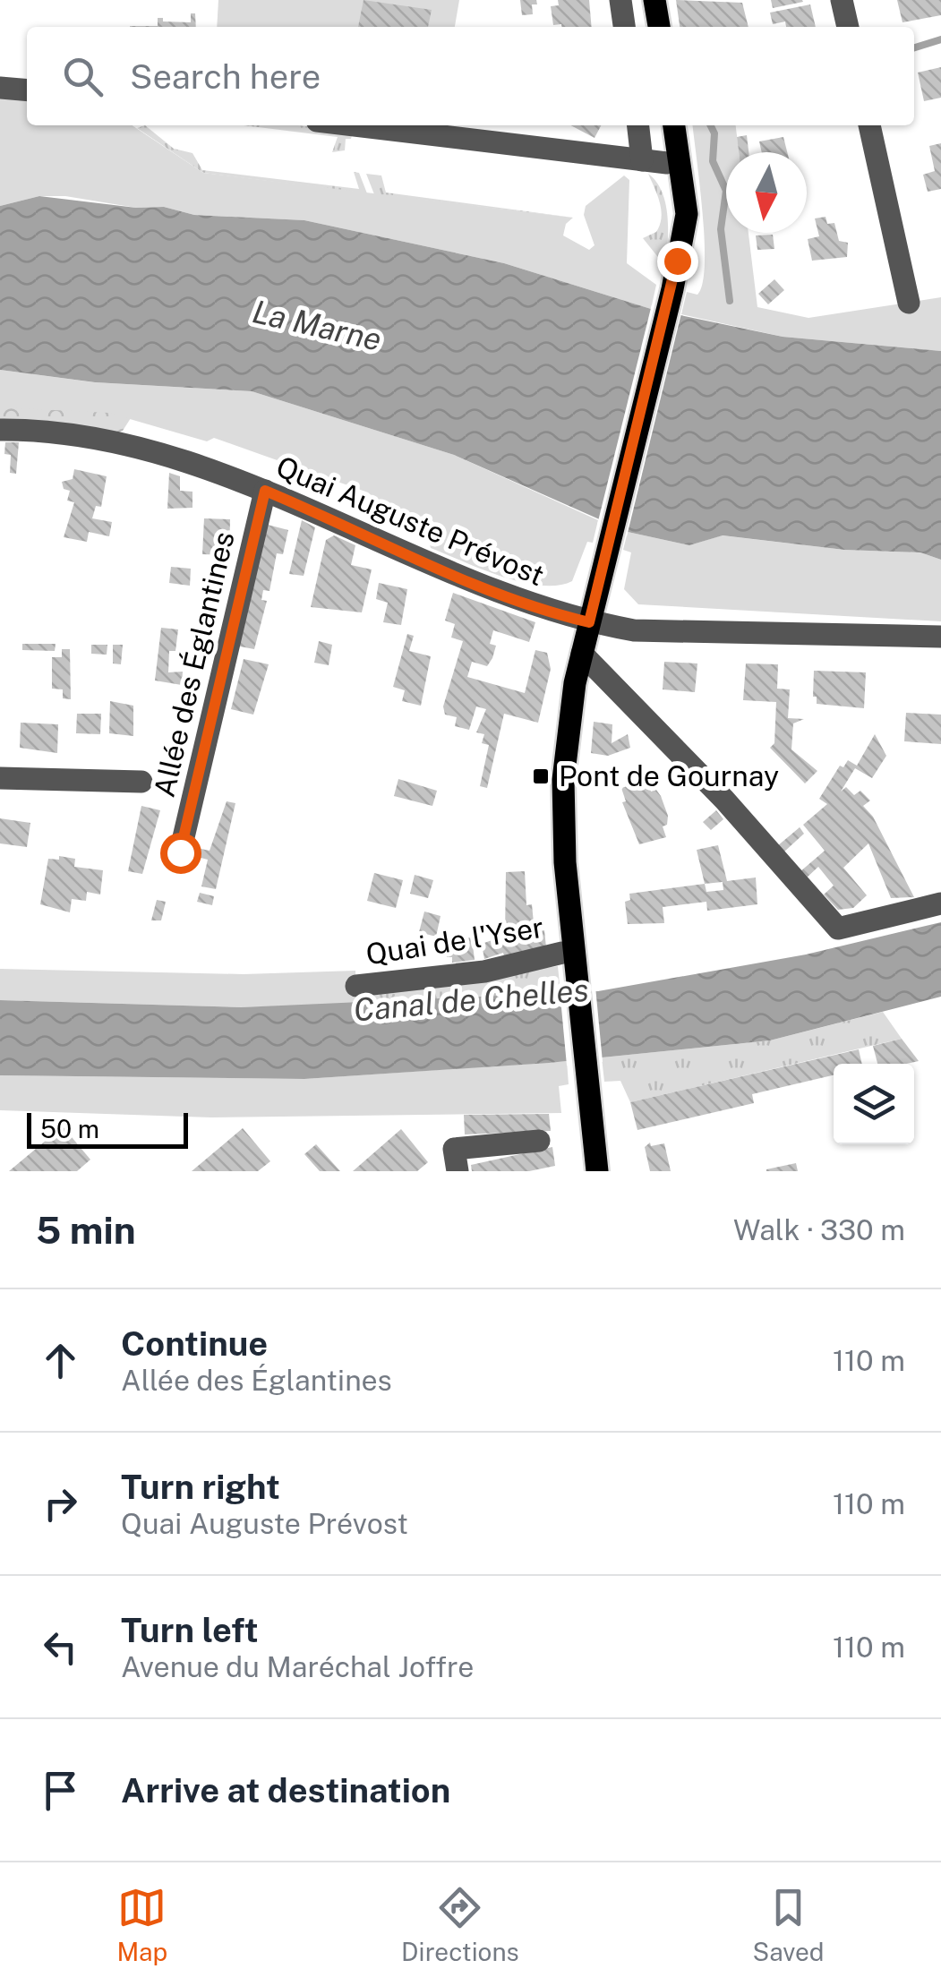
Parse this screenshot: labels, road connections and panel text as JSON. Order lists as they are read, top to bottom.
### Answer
{
  "streets": {
    "street": ["Quai Auguste Prévost", "Allée des Églantines", "Quai de l'Yser"]
  },
  "crossings": [
    ["Quai Auguste Prévost", "Allée des Églantines"]
  ],
  "water": ["La Marne", "Canal de Chelles"],
  "places": {
    "transit": ["Pont de Gournay"]
  },
  "scale_bar": "50 m",
  "north": "bottom",
  "page": {
    "search": "Search here",
    "scale": "50 m",
    "heading": ["5 min", "Walk · 330 m"],
    "list": [
      ["Continue", "Allée des Églantines", "110 m"],
      ["Turn right", "Quai Auguste Prévost", "110 m"],
      ["Turn left", "Avenue du Maréchal Joffre", "110 m"],
      "Arrive at destination"
    ],
    "nav": ["Map", "Directions", "Saved"]
  }
}
